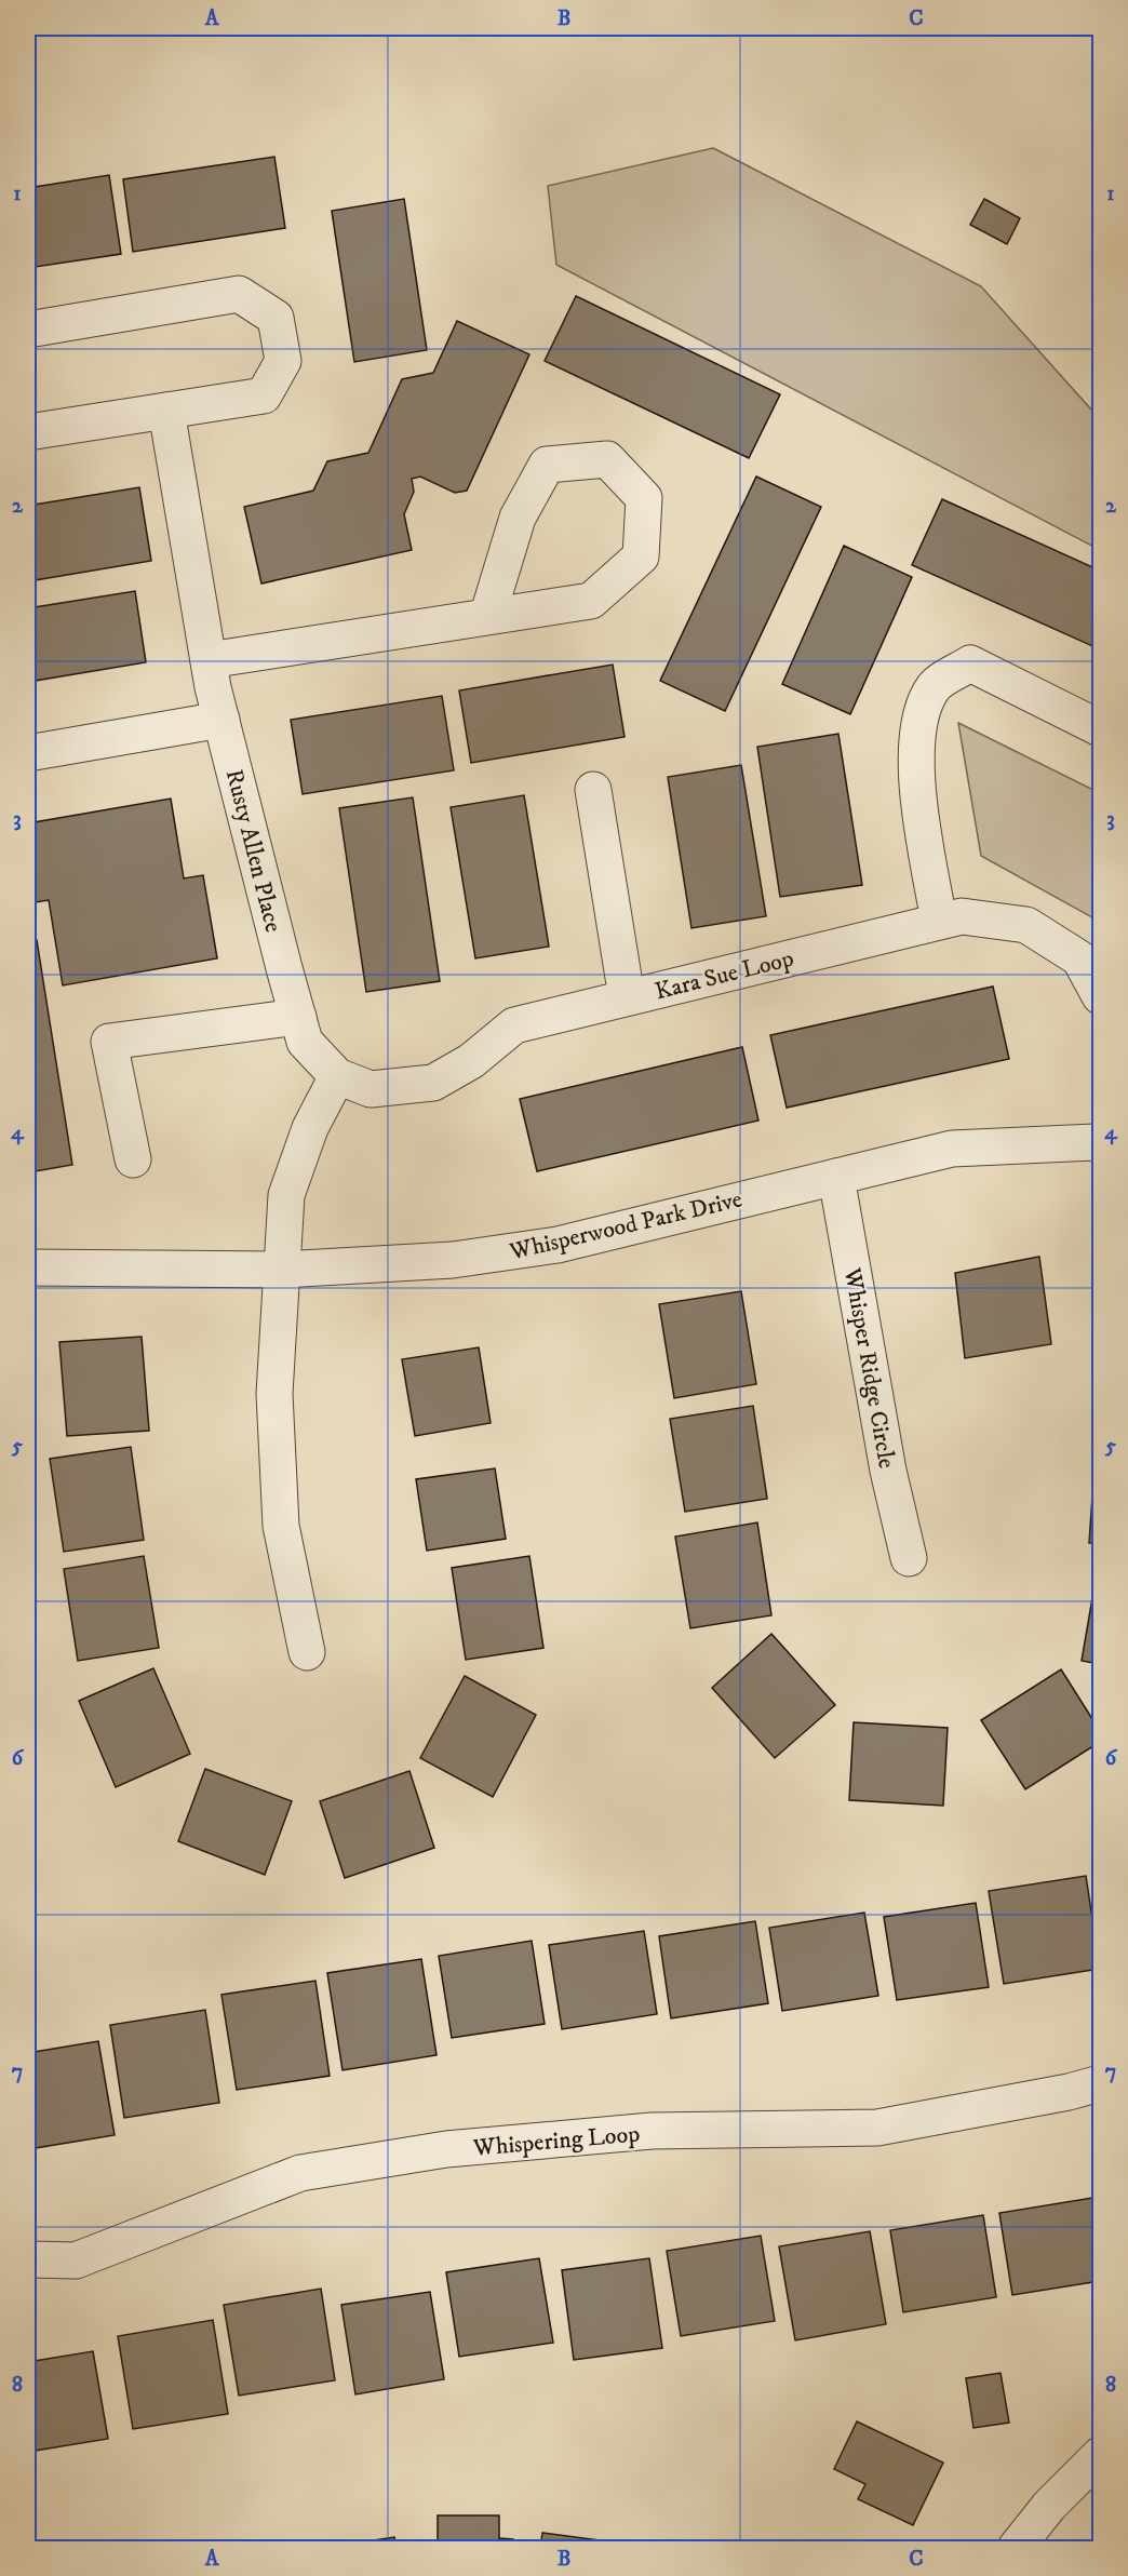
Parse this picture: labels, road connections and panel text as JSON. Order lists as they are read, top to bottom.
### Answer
{
  "streets": {
    "street": [
      "Rusty Allen Place",
      "Kara Sue Loop",
      "Whisperwood Park Drive",
      "Whisper Ridge Circle",
      "Whispering Loop"
    ]
  },
  "crossings": [
    ["Rusty Allen Place", "Kara Sue Loop"],
    ["Whisperwood Park Drive", "Whisper Ridge Circle"]
  ],
  "grid": {
    "columns": ["A", "B", "C"],
    "rows": [
      "1",
      "2",
      "3",
      "4",
      "5",
      "6",
      "7",
      "8"
    ]
  }
}
